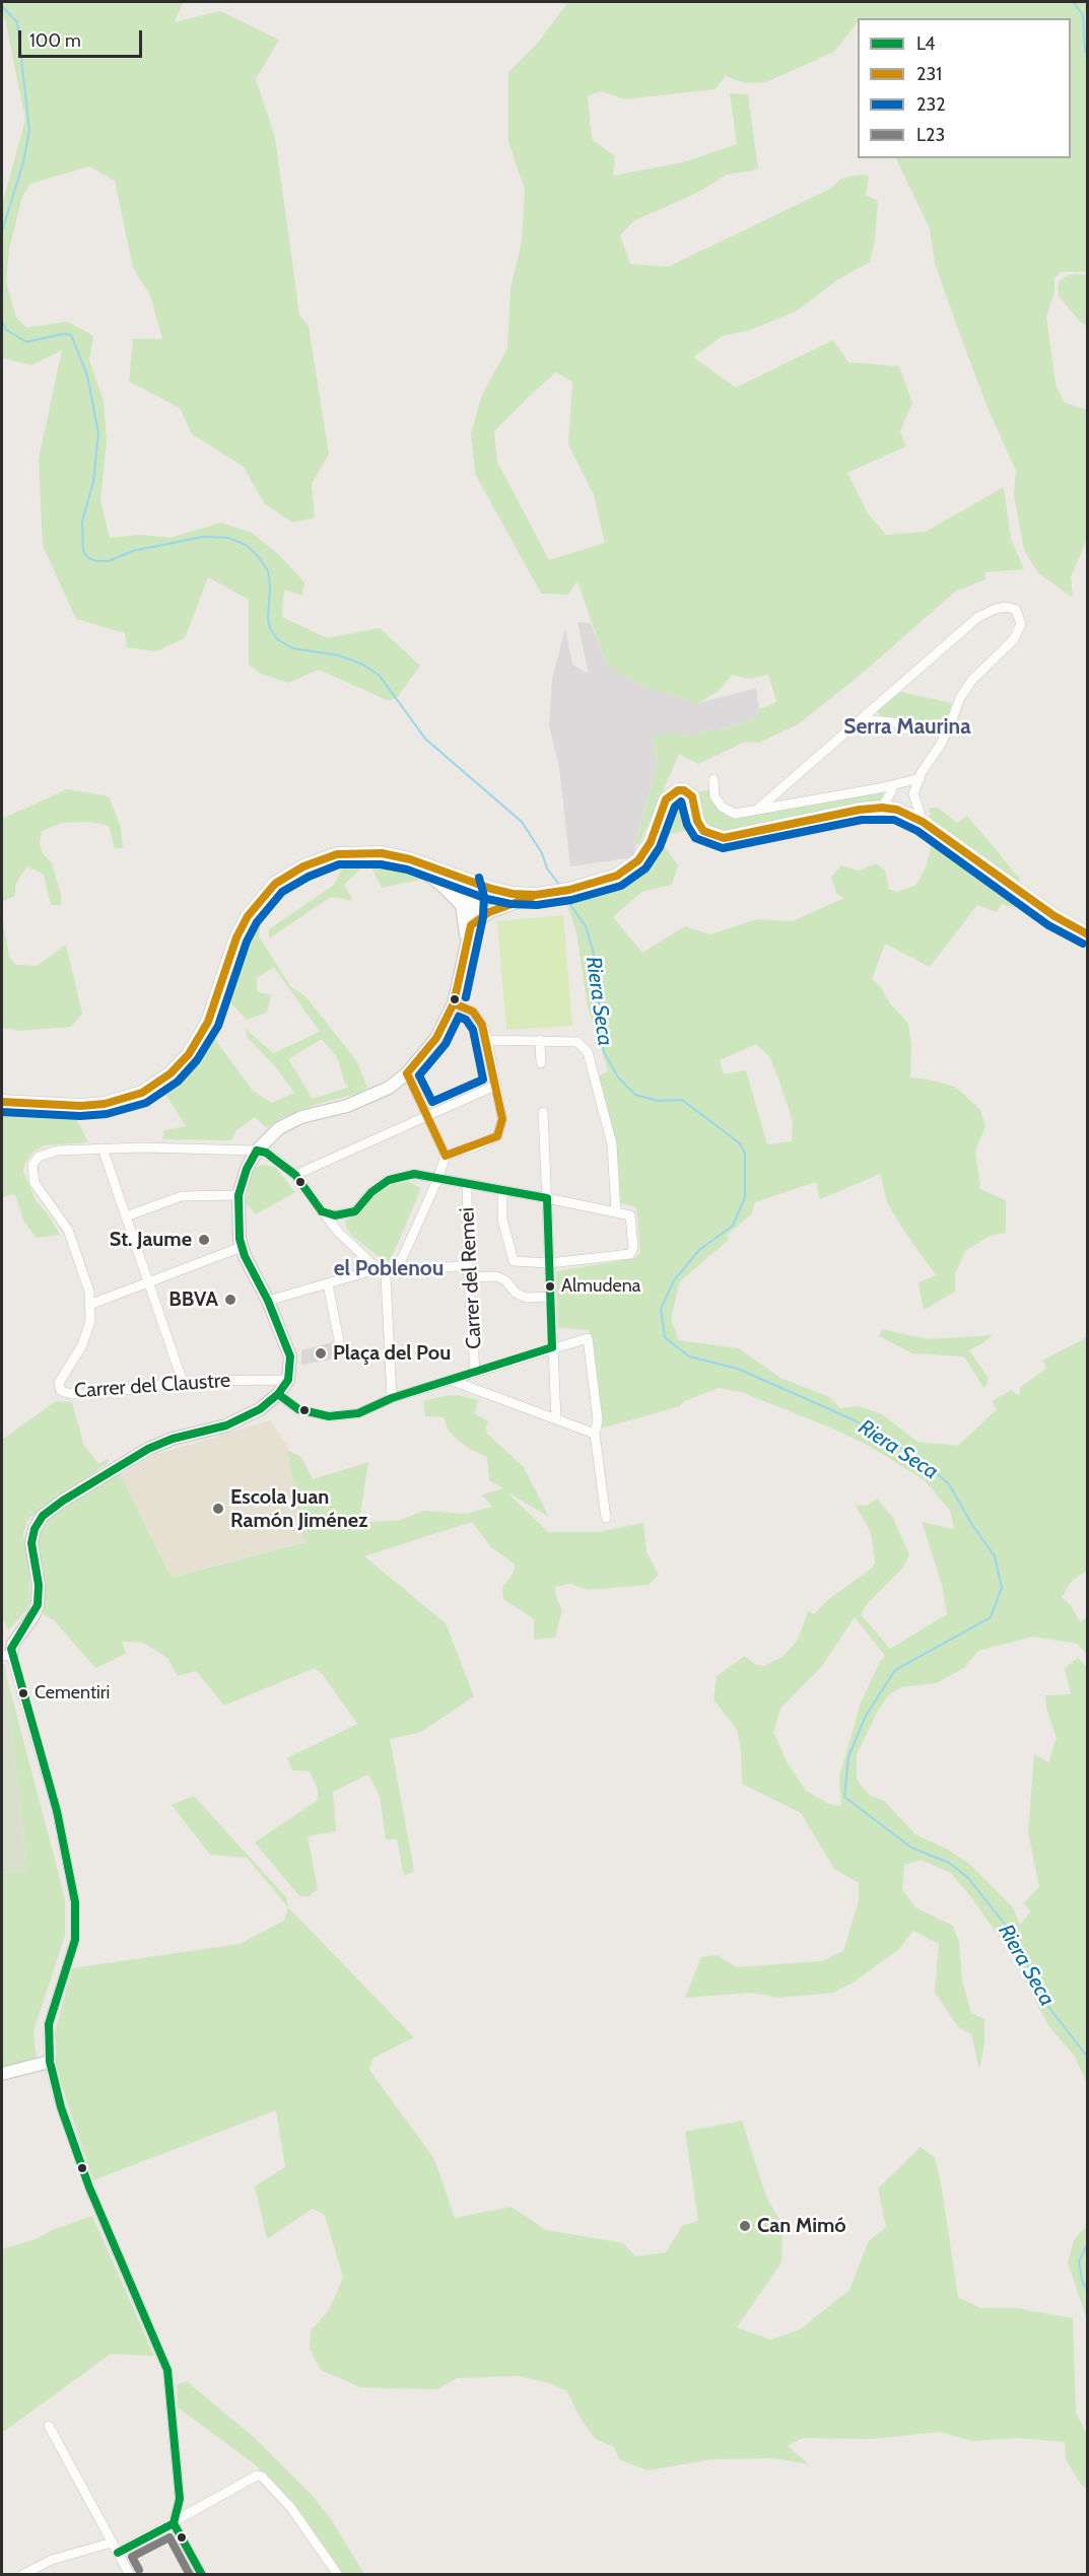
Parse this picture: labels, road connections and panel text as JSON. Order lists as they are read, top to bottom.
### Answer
{
  "streets": {
    "street": ["Carrer del Remei", "Carrer del Claustre"]
  },
  "districts": ["Serra Maurina", "el Poblenou"],
  "water": ["Riera Seca"],
  "places": [
    "St. Jaume",
    "Almudena",
    "BBVA",
    "Plaça del Pou",
    "Escola Juan Ramón Jiménez",
    "Cementiri",
    "Can Mimó"
  ],
  "lines": [
    "transit line 231",
    "transit line 232",
    "transit line L4",
    "transit line L23"
  ],
  "legend": [
    "L4",
    "231",
    "232",
    "L23"
  ],
  "scale_bar": "100 m"
}
